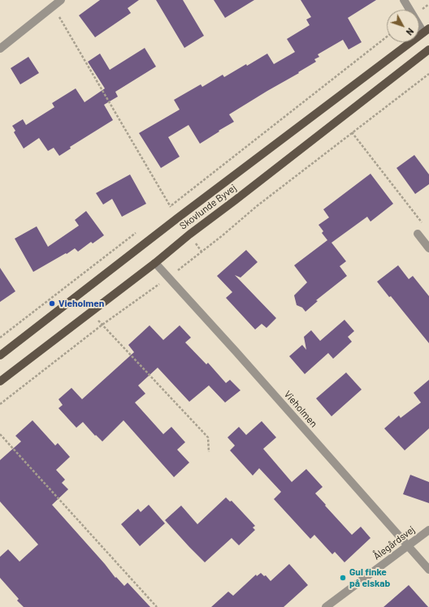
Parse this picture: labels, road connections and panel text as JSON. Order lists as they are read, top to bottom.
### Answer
{
  "streets": {
    "main road": ["Skovlunde Byvej"],
    "street": ["Vieholmen", "Ålegårdsvej"]
  },
  "crossings": [
    ["Skovlunde Byvej", "Vieholmen"],
    ["Vieholmen", "Ålegårdsvej"]
  ],
  "places": ["Vieholmen", "Gul finke på elskab"],
  "north": "bottom right"
}
